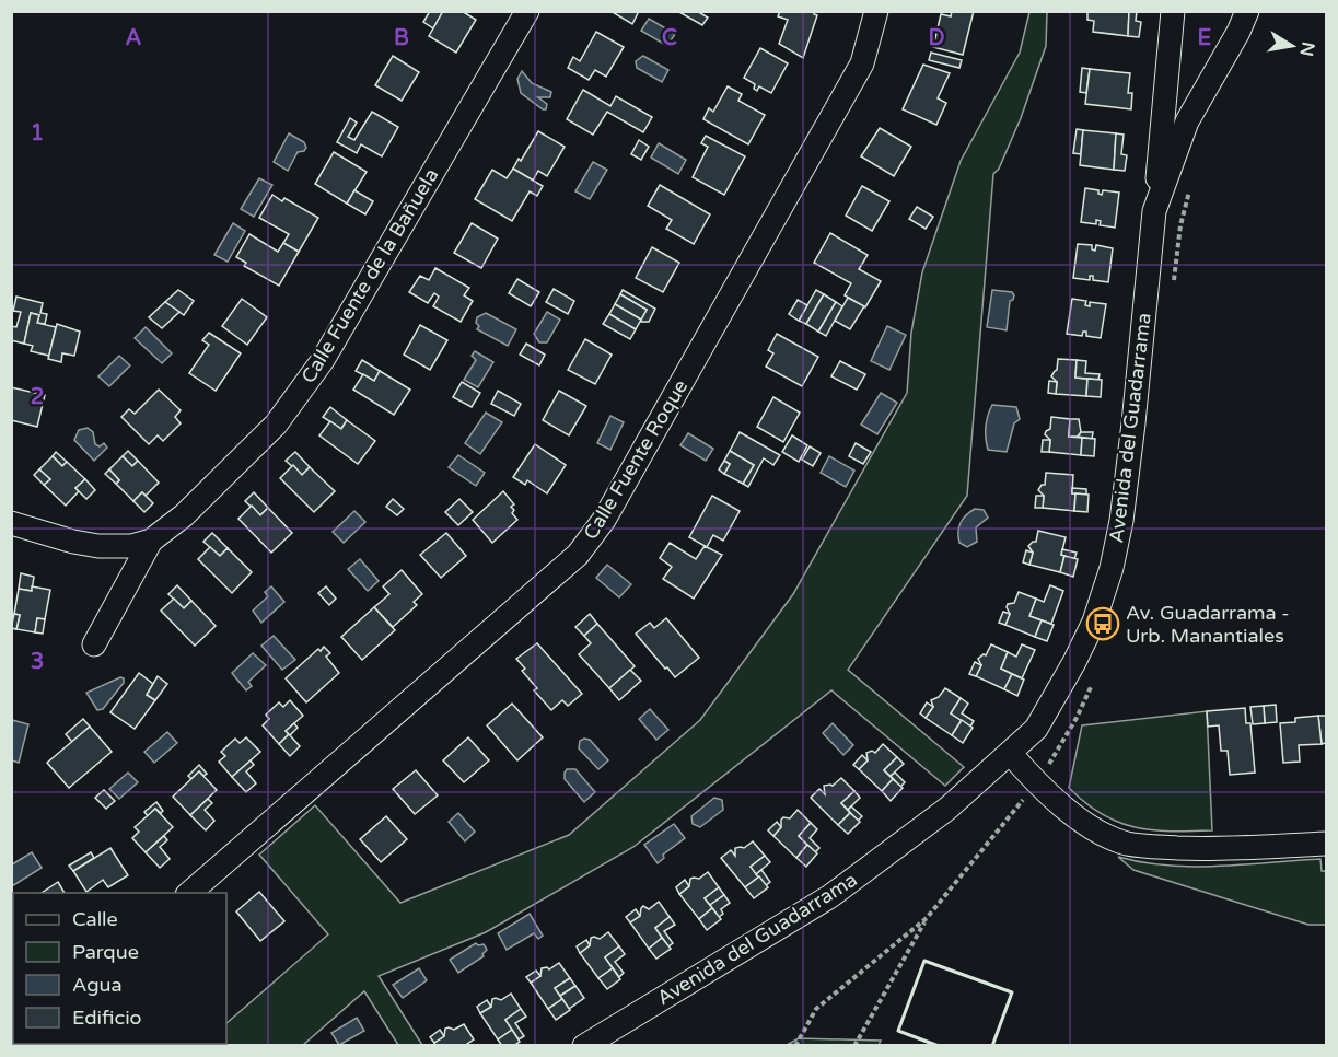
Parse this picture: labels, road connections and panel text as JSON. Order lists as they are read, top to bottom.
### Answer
{
  "streets": {
    "street": ["Calle Fuente de la Bañuela", "Avenida del Guadarrama", "Calle Fuente Roque"]
  },
  "places": {
    "bus stop": ["Av. Guadarrama - Urb. Manantiales"]
  },
  "legend": [
    "Calle",
    "Parque",
    "Agua",
    "Edificio"
  ],
  "north": "right",
  "grid": {
    "columns": [
      "A",
      "B",
      "C",
      "D",
      "E"
    ],
    "rows": ["1", "2", "3"]
  }
}
